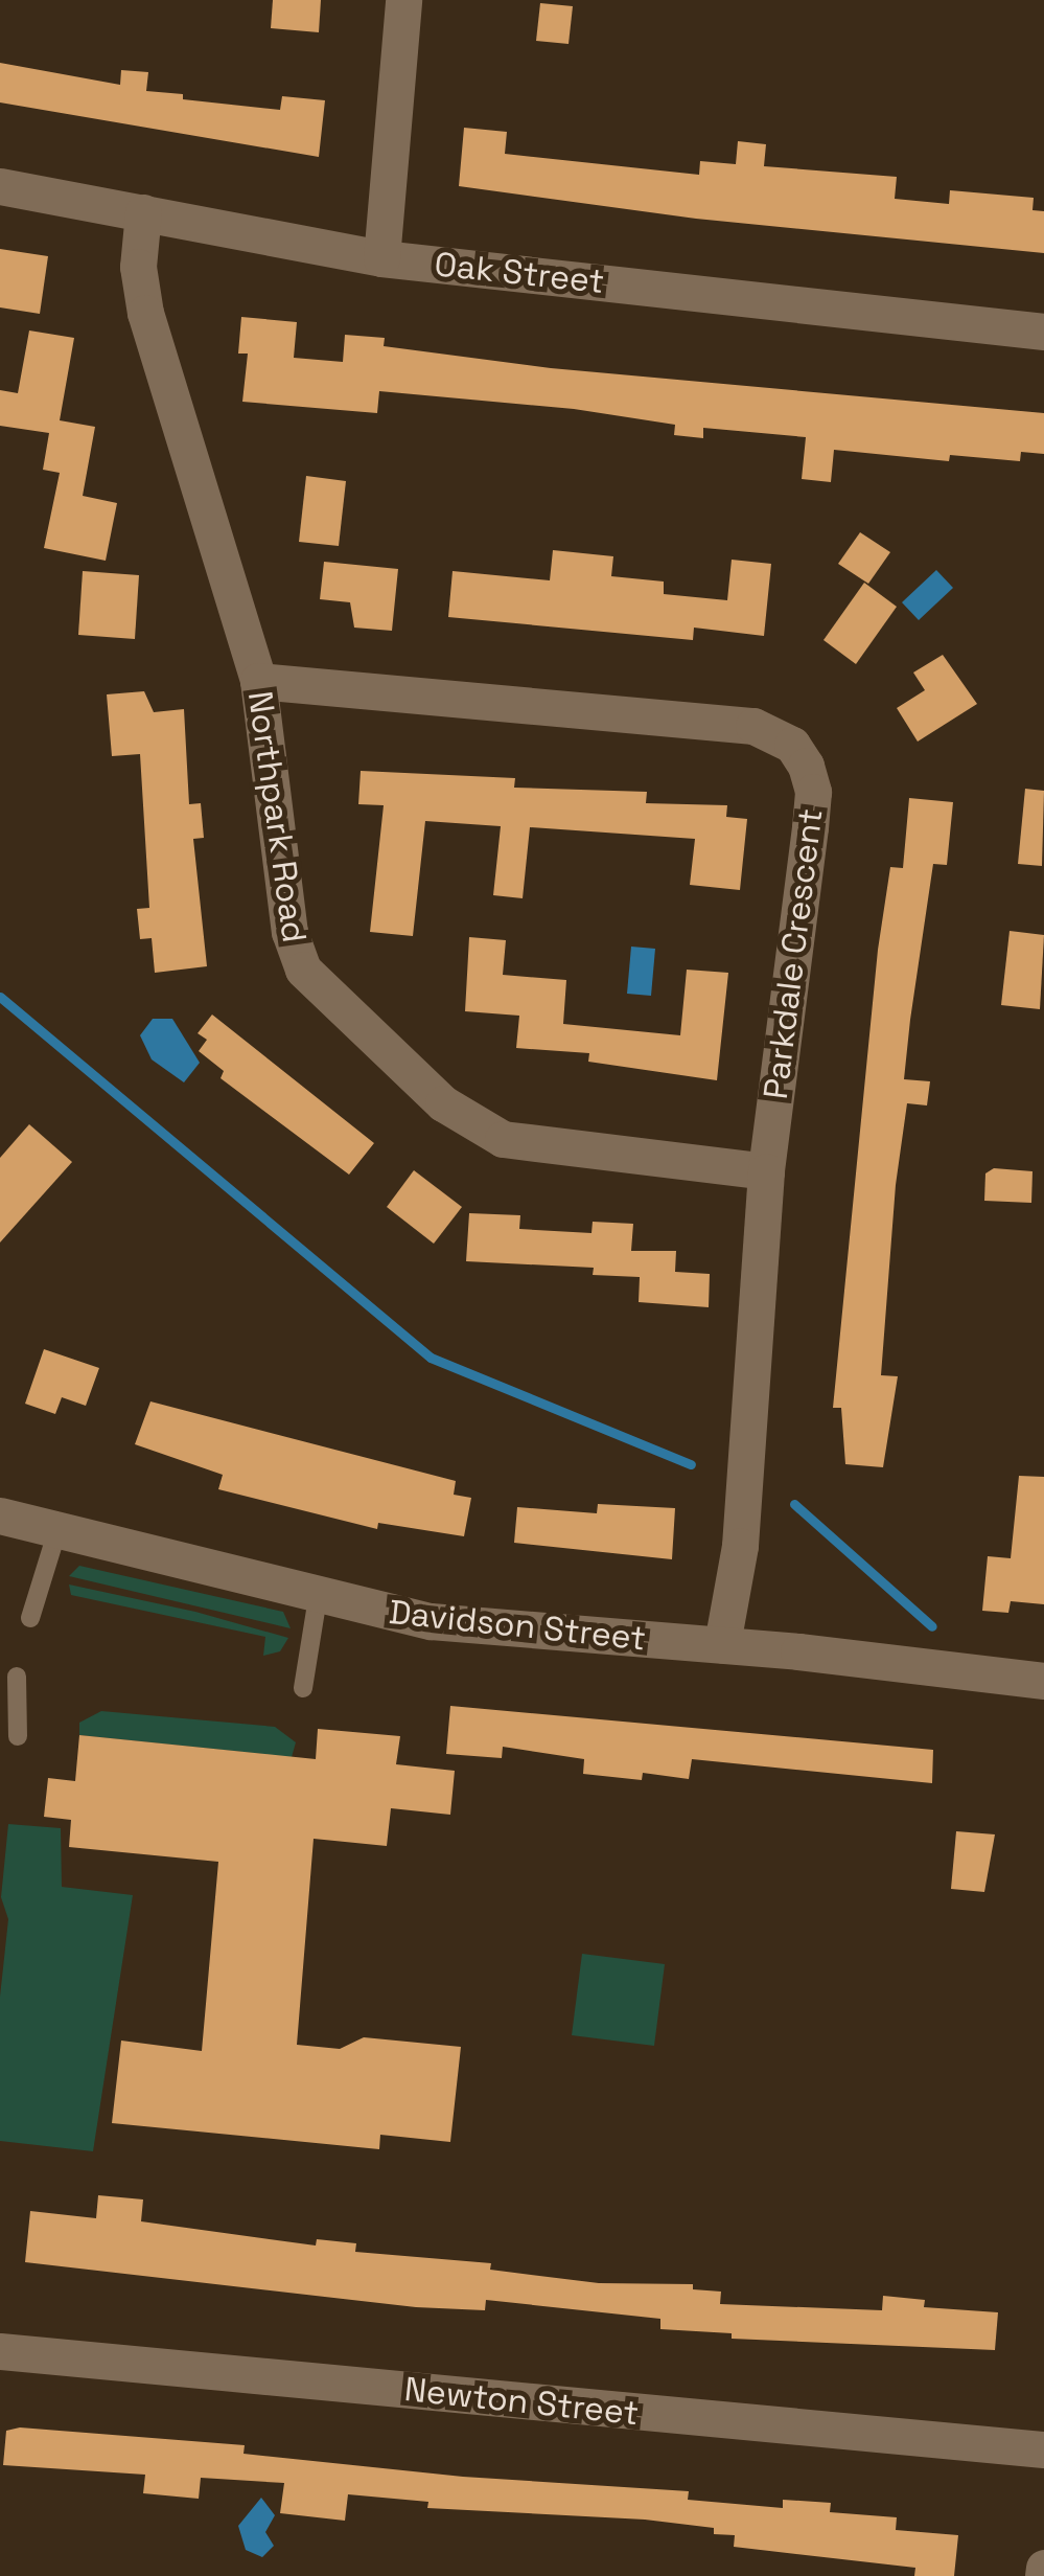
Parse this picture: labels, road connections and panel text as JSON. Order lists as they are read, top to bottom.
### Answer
{
  "streets": {
    "street": [
      "Oak Street",
      "Northpark Road",
      "Parkdale Crescent",
      "Davidson Street",
      "Newton Street"
    ]
  },
  "crossings": [
    ["Oak Street", "Northpark Road"],
    ["Northpark Road", "Parkdale Crescent"],
    ["Parkdale Crescent", "Davidson Street"]
  ]
}
